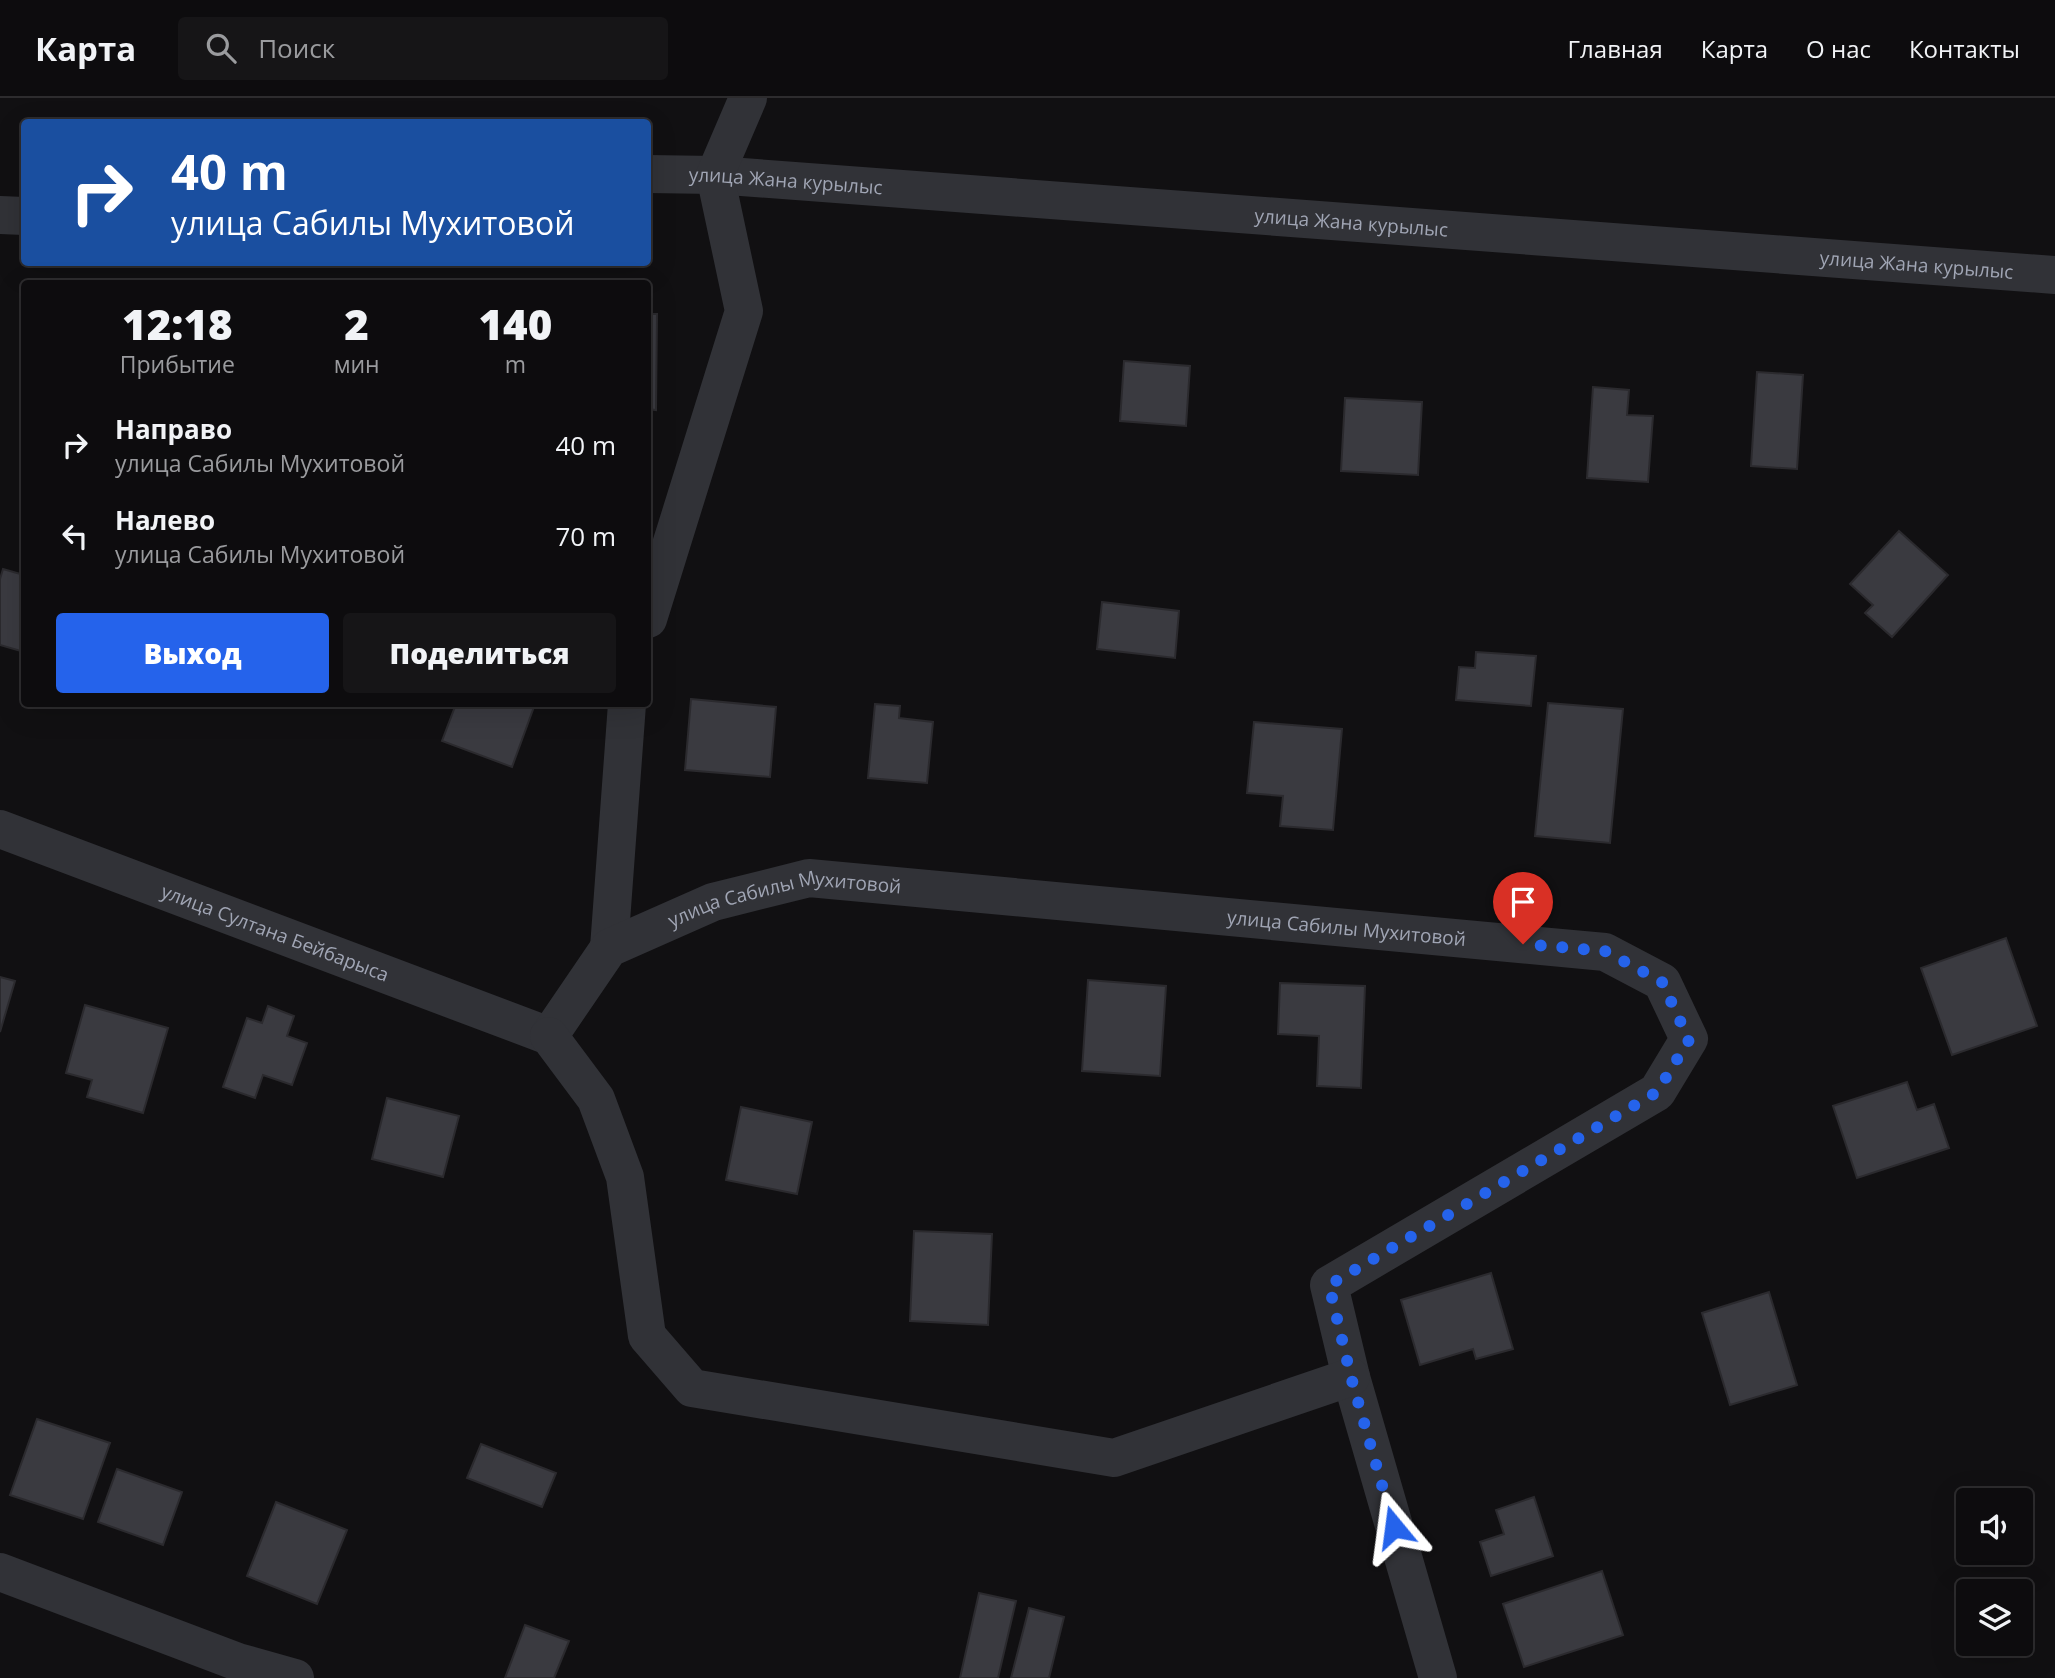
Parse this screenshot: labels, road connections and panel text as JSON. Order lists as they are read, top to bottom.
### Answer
{
  "streets": {
    "street": ["улица Жана курылыс", "улица Сабилы Мухитовой", "улица Султана Бейбарыса"]
  },
  "page": {
    "header": "Карта",
    "search": "Поиск",
    "nav": [
      "Главная",
      "Карта",
      "О нас",
      "Контакты"
    ],
    "turn": ["40 m", "улица Сабилы Мухитовой"],
    "eta": [
      "12:18",
      "Прибытие",
      "2",
      "мин",
      "140",
      "m"
    ],
    "list": [
      {
        "name": "Направо",
        "note": "улица Сабилы Мухитовой",
        "value": "40 m"
      },
      {
        "name": "Налево",
        "note": "улица Сабилы Мухитовой",
        "value": "70 m"
      }
    ],
    "buttons": ["Выход", "Поделиться"]
  }
}
